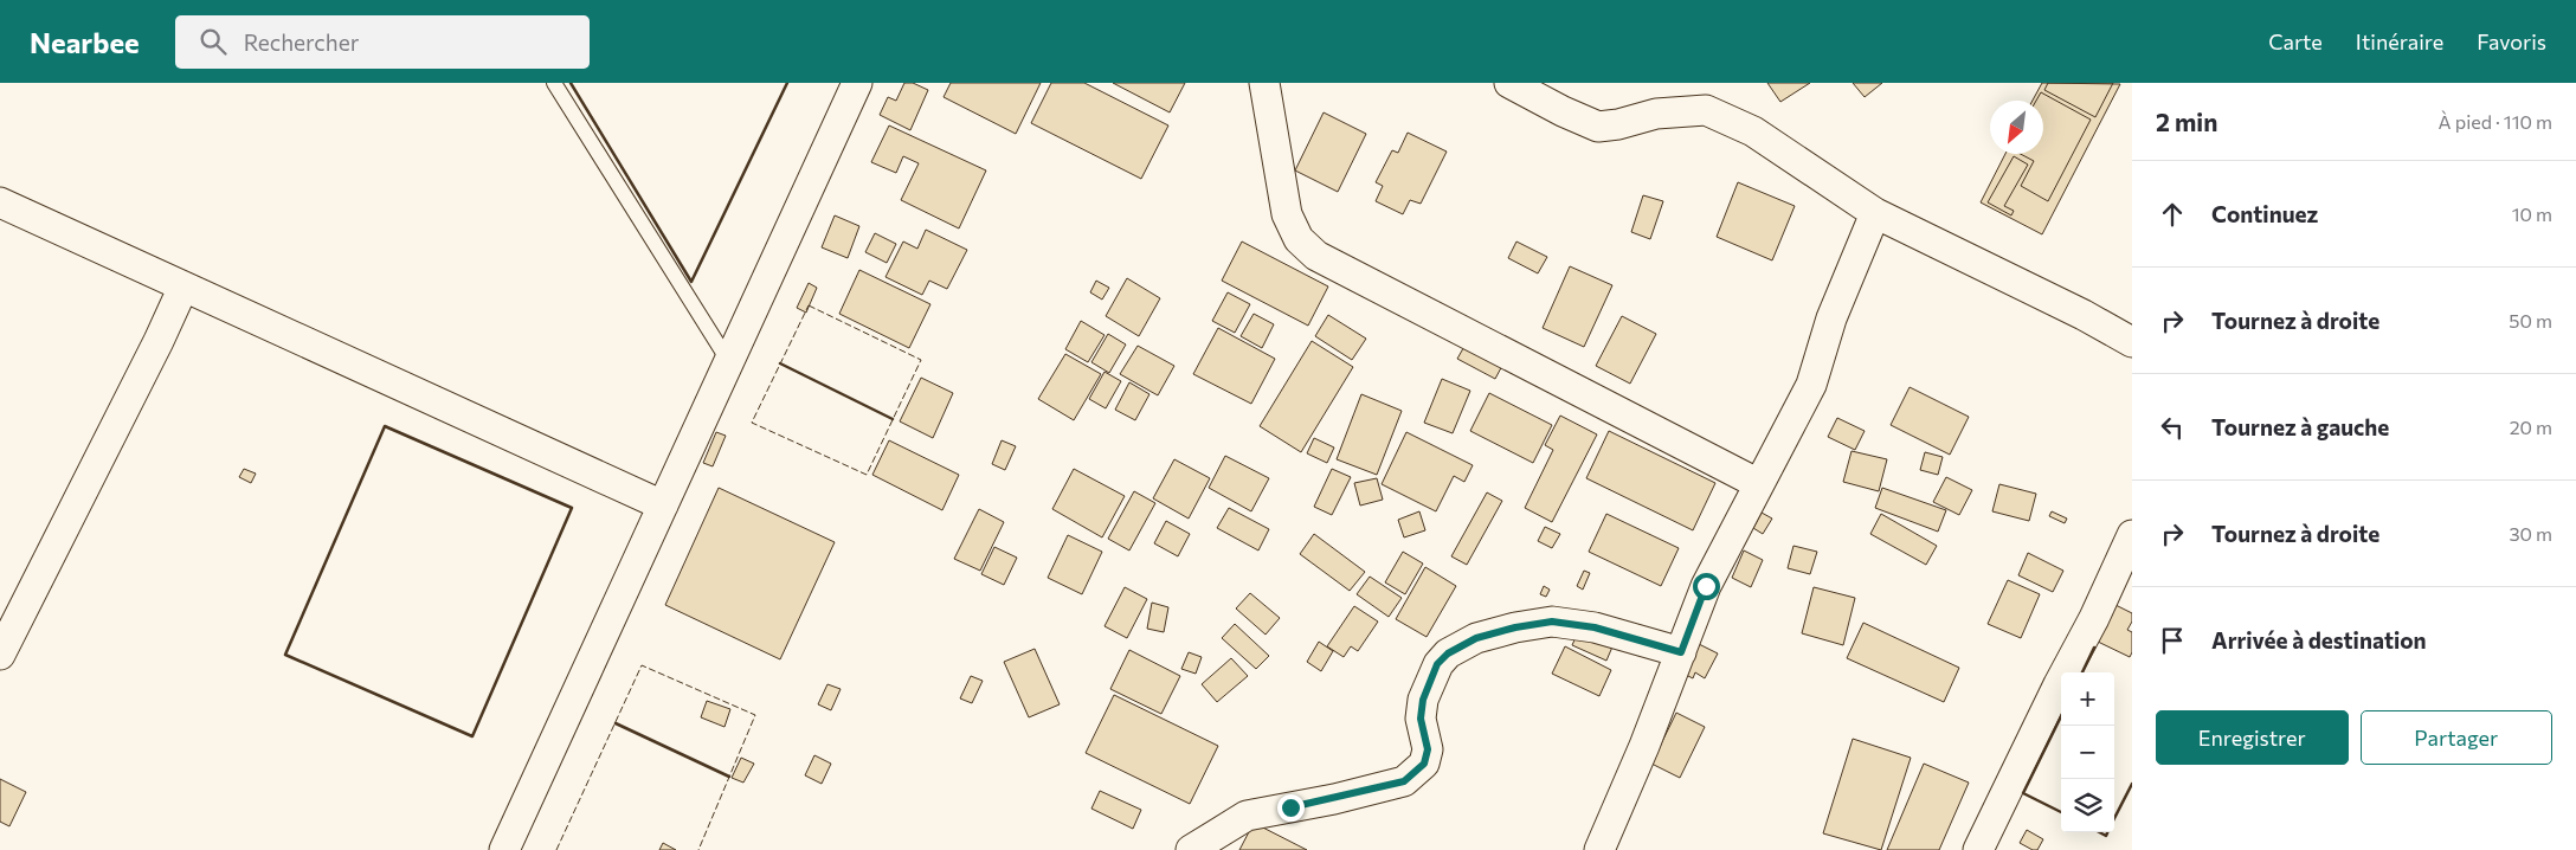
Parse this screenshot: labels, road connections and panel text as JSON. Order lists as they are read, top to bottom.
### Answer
{
  "north": "bottom left",
  "page": {
    "header": "Nearbee",
    "search": "Rechercher",
    "nav": ["Carte", "Itinéraire", "Favoris"],
    "heading": ["2 min", "À pied · 110 m"],
    "list": [
      ["Continuez", "10 m"],
      ["Tournez à droite", "50 m"],
      ["Tournez à gauche", "20 m"],
      ["Tournez à droite", "30 m"],
      "Arrivée à destination"
    ],
    "map_buttons": ["+", "−"],
    "buttons": ["Enregistrer", "Partager"]
  }
}
